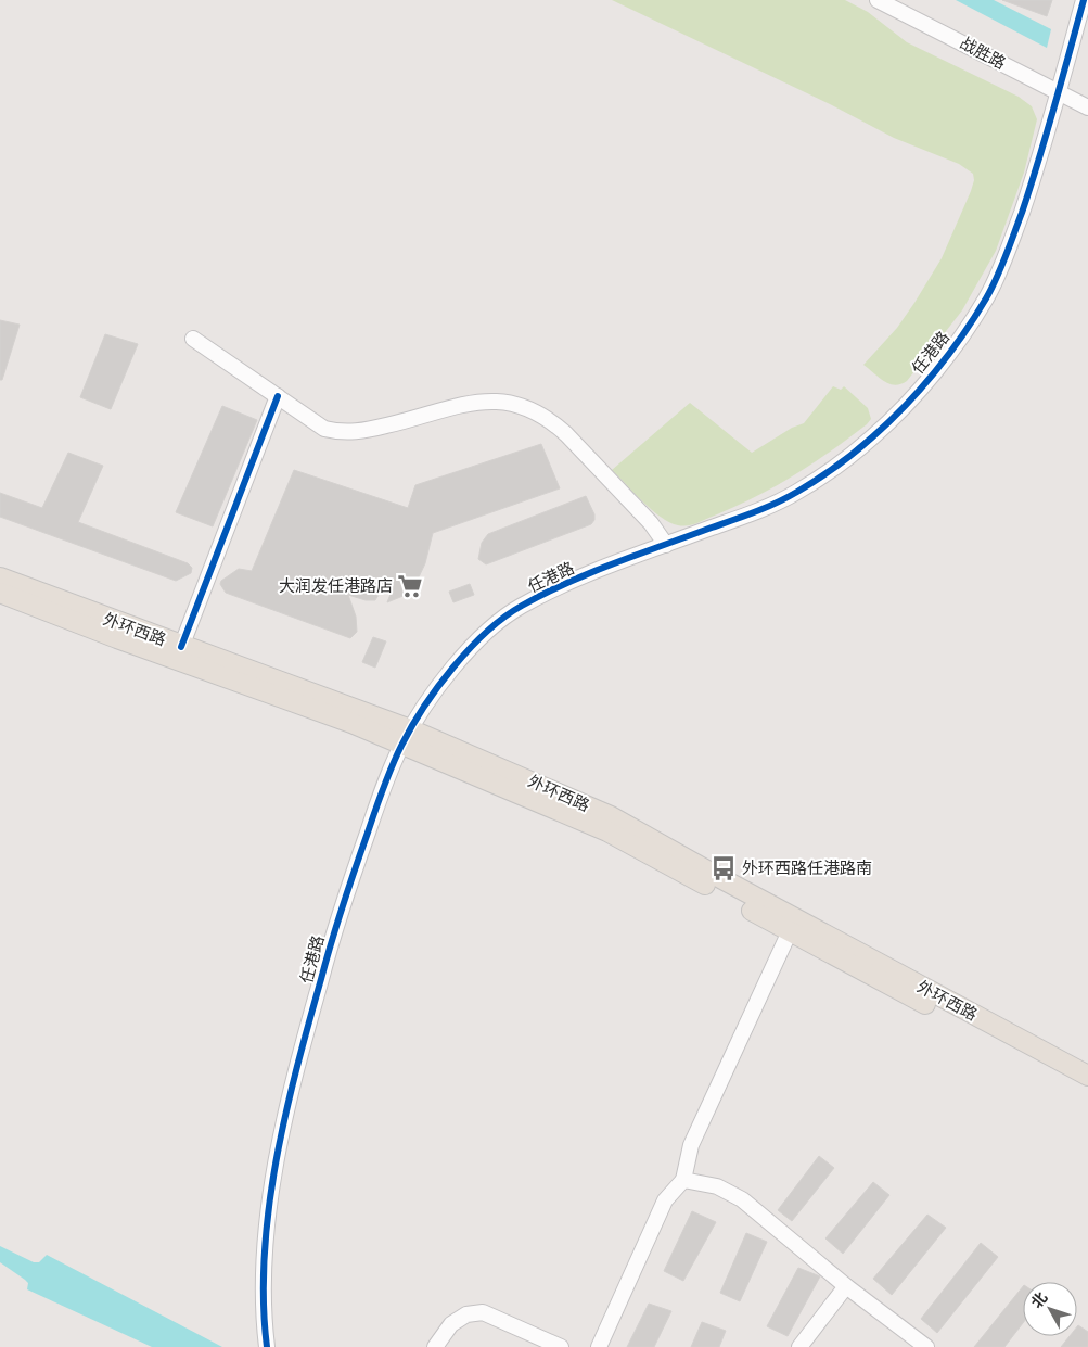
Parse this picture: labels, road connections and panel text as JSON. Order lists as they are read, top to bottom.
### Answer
{
  "streets": {
    "main road": ["外环西路"],
    "street": ["战胜路", "任港路"]
  },
  "crossings": [
    ["战胜路", "任港路"],
    ["任港路", "外环西路"]
  ],
  "places": {
    "supermarket": ["大润发任港路店"],
    "bus stop": ["外环西路任港路南"]
  },
  "north": "top left"
}
